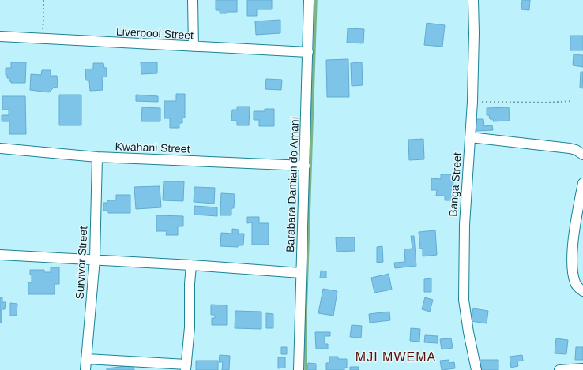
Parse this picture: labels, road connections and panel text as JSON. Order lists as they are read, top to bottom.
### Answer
{
  "streets": {
    "street": [
      "Liverpool Street",
      "Kwahani Street",
      "Barabara Damian do Amani",
      "Banga Street",
      "Survivor Street"
    ]
  },
  "crossings": [
    ["Liverpool Street", "Barabara Damian do Amani"],
    ["Kwahani Street", "Barabara Damian do Amani"],
    ["Kwahani Street", "Survivor Street"]
  ],
  "districts": ["MJI MWEMA"]
}
